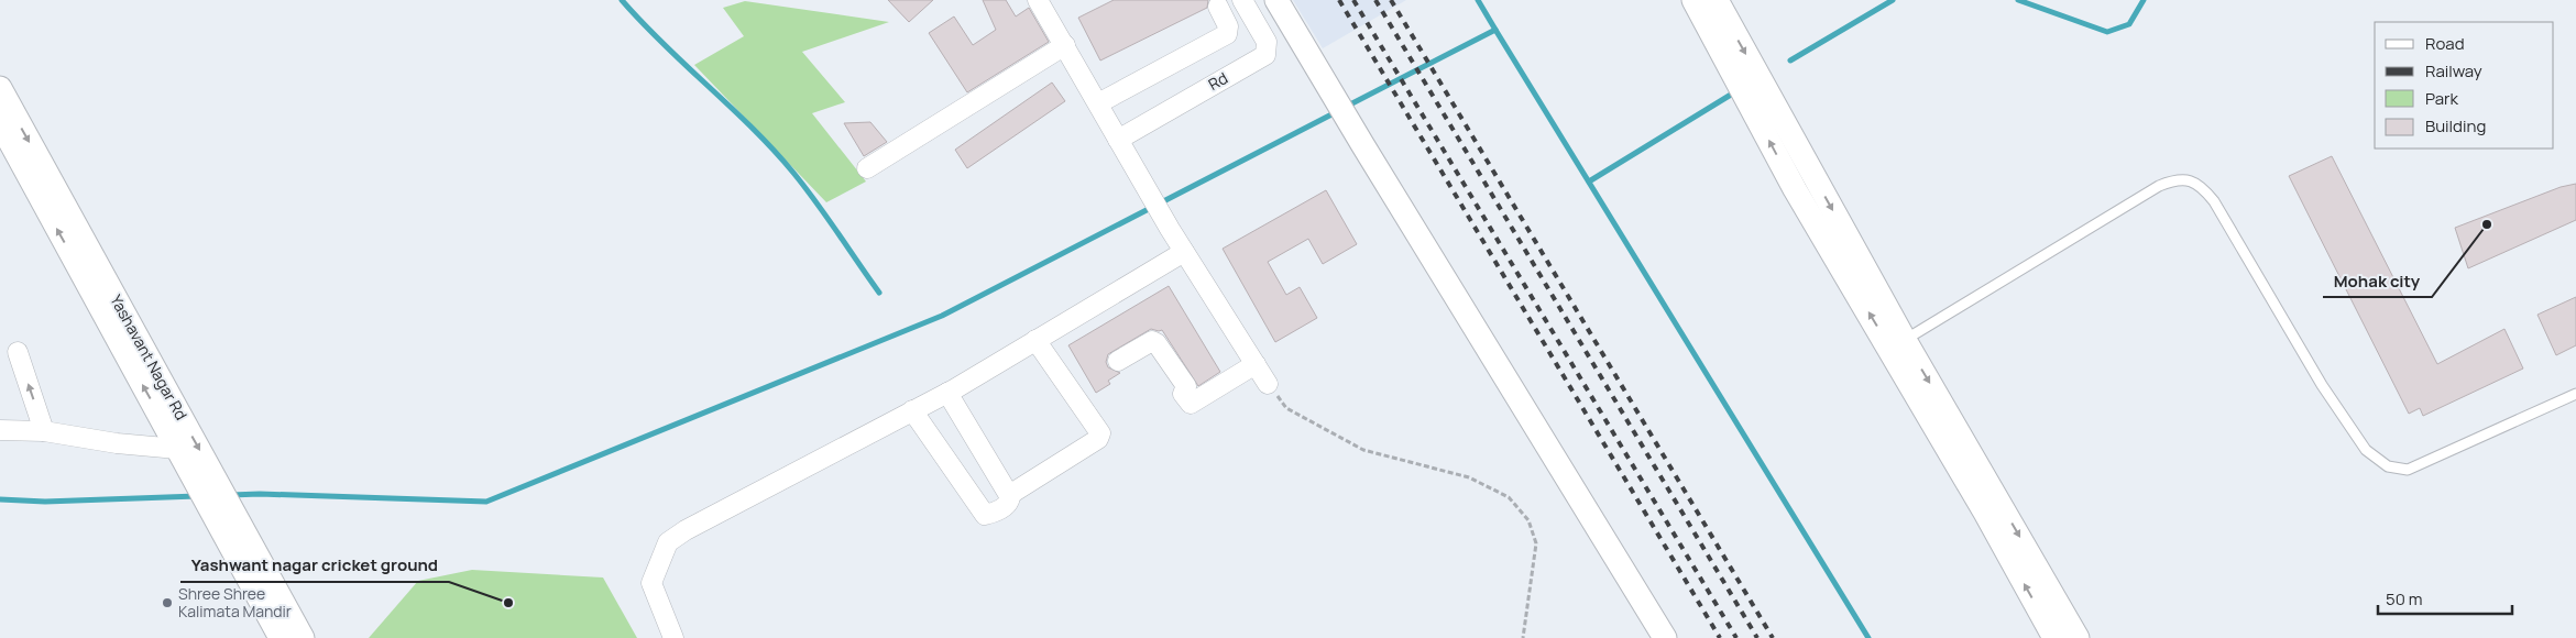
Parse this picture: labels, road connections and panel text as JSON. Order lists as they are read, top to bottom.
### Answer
{
  "streets": {
    "street": ["Rd", "Yashavant Nagar Rd"]
  },
  "places": ["Mohak city", "Shree Shree Kalimata Mandir", "Yashwant nagar cricket ground"],
  "legend": [
    "Road",
    "Railway",
    "Park",
    "Building"
  ],
  "scale_bar": "50 m"
}
